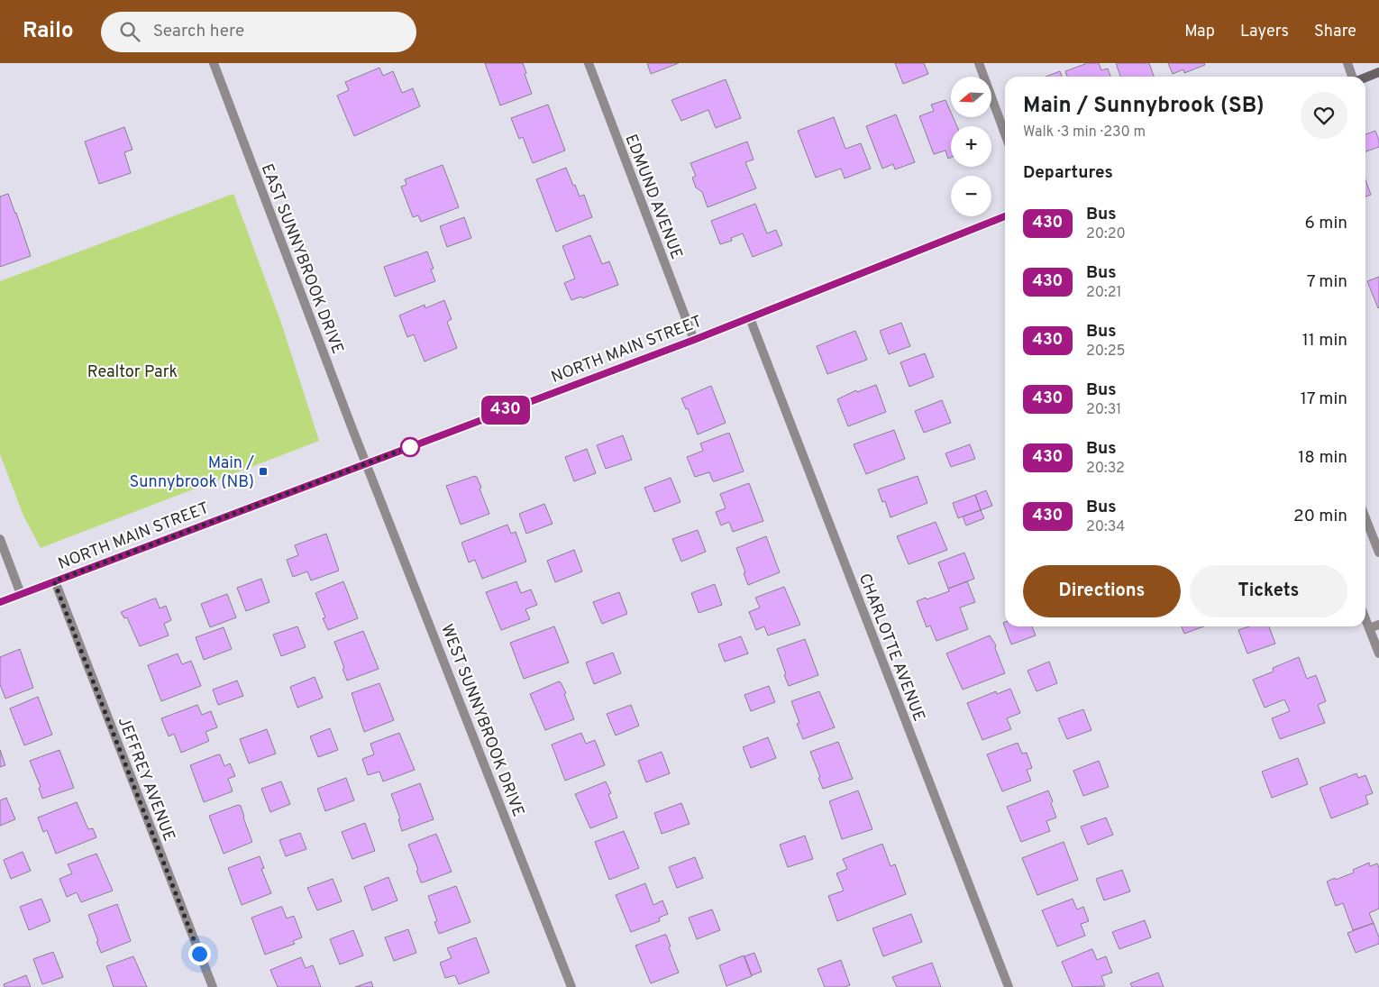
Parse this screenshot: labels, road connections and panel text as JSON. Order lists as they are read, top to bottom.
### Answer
{
  "streets": {
    "main road": ["NORTH MAIN STREET"],
    "street": [
      "EDMUND AVENUE",
      "EAST SUNNYBROOK DRIVE",
      "CHARLOTTE AVENUE",
      "WEST SUNNYBROOK DRIVE",
      "JEFFREY AVENUE"
    ]
  },
  "crossings": [
    ["EDMUND AVENUE", "NORTH MAIN STREET"],
    ["EAST SUNNYBROOK DRIVE", "NORTH MAIN STREET"],
    ["EAST SUNNYBROOK DRIVE", "WEST SUNNYBROOK DRIVE"],
    ["NORTH MAIN STREET", "CHARLOTTE AVENUE"],
    ["NORTH MAIN STREET", "WEST SUNNYBROOK DRIVE"],
    ["NORTH MAIN STREET", "JEFFREY AVENUE"]
  ],
  "parks": ["Realtor Park"],
  "places": {
    "transit": ["Main / Sunnybrook (NB)"]
  },
  "lines": ["bus line 430"],
  "north": "left",
  "page": {
    "header": "Railo",
    "search": "Search here",
    "nav": ["Map", "Layers", "Share"],
    "on_map": "430",
    "map_buttons": ["+", "−"],
    "heading": [
      ["Main / Sunnybrook (SB)", "Walk · 3 min · 230 m"],
      "Departures"
    ],
    "list": [
      {
        "mark": "430",
        "name": "Bus",
        "note": "20:20",
        "value": "6 min"
      },
      {
        "mark": "430",
        "name": "Bus",
        "note": "20:21",
        "value": "7 min"
      },
      {
        "mark": "430",
        "name": "Bus",
        "note": "20:25",
        "value": "11 min"
      },
      {
        "mark": "430",
        "name": "Bus",
        "note": "20:31",
        "value": "17 min"
      },
      {
        "mark": "430",
        "name": "Bus",
        "note": "20:32",
        "value": "18 min"
      },
      {
        "mark": "430",
        "name": "Bus",
        "note": "20:34",
        "value": "20 min"
      }
    ],
    "buttons": ["Directions", "Tickets"]
  }
}
